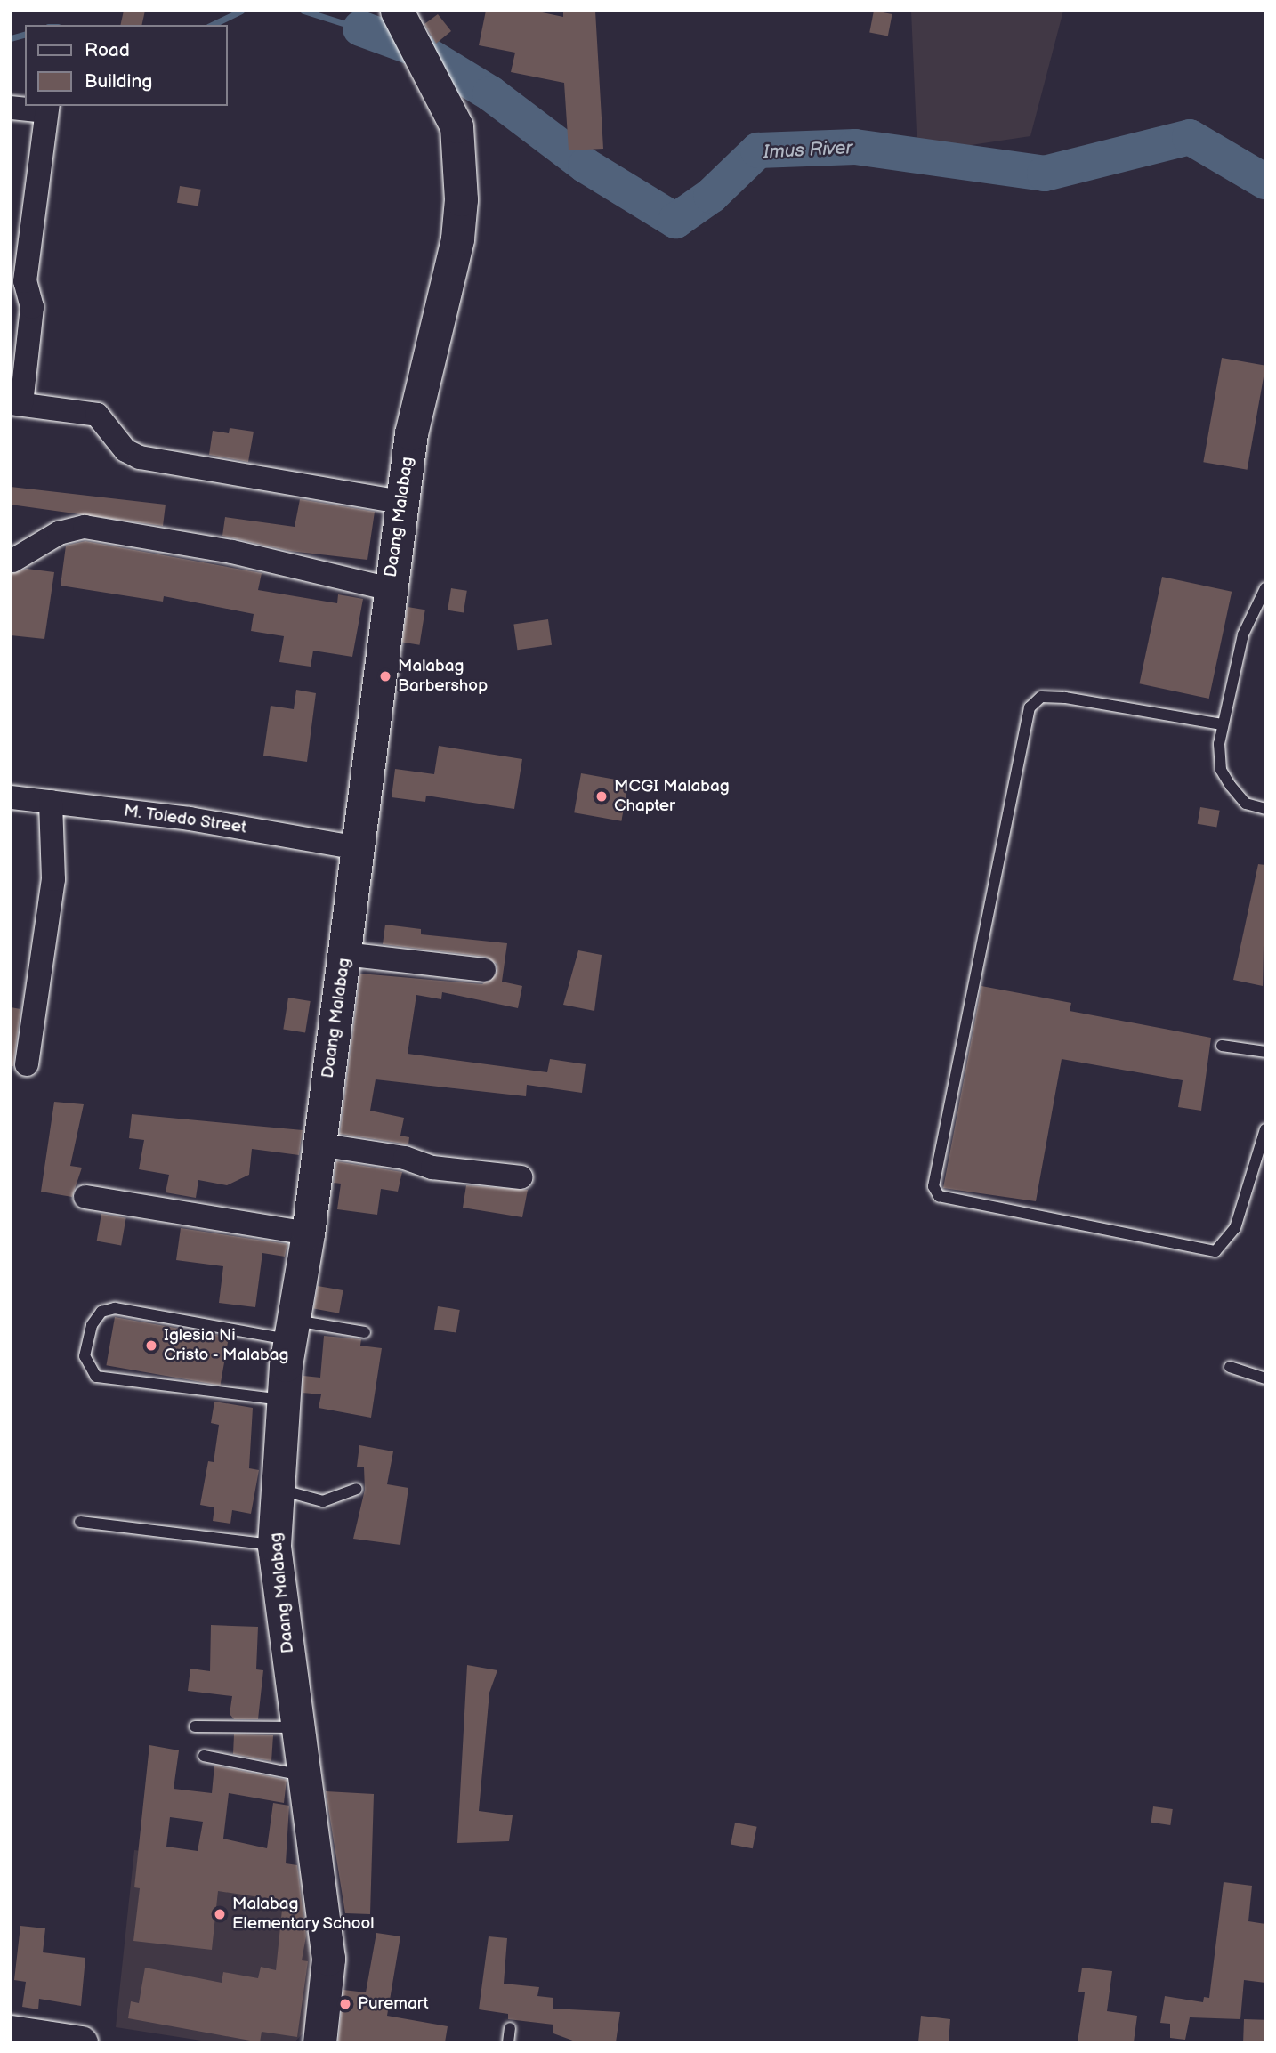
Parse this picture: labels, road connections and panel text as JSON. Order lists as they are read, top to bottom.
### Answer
{
  "streets": {
    "street": ["Daang Malabag", "M. Toledo Street"]
  },
  "crossings": [
    ["Daang Malabag", "M. Toledo Street"]
  ],
  "water": ["Imus River"],
  "places": [
    "Malabag Barbershop",
    "MCGI Malabag Chapter",
    "Iglesia Ni Cristo - Malabag",
    "Malabag Elementary School",
    "Puremart"
  ],
  "legend": ["Road", "Building"]
}
